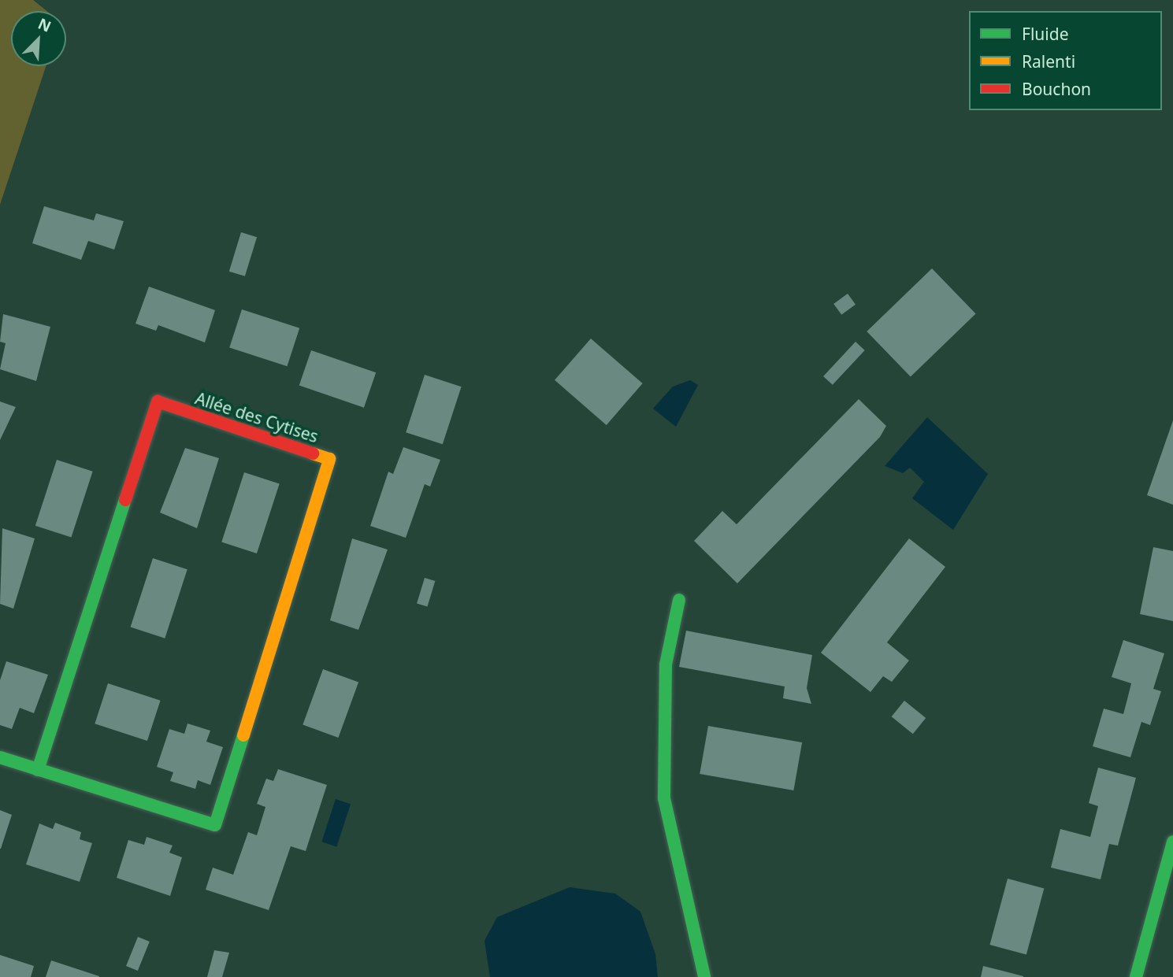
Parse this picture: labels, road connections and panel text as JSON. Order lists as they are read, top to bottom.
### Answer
{
  "streets": {
    "street": ["Allée des Cytises"]
  },
  "legend": ["Fluide", "Ralenti", "Bouchon"],
  "north": "top right"
}
